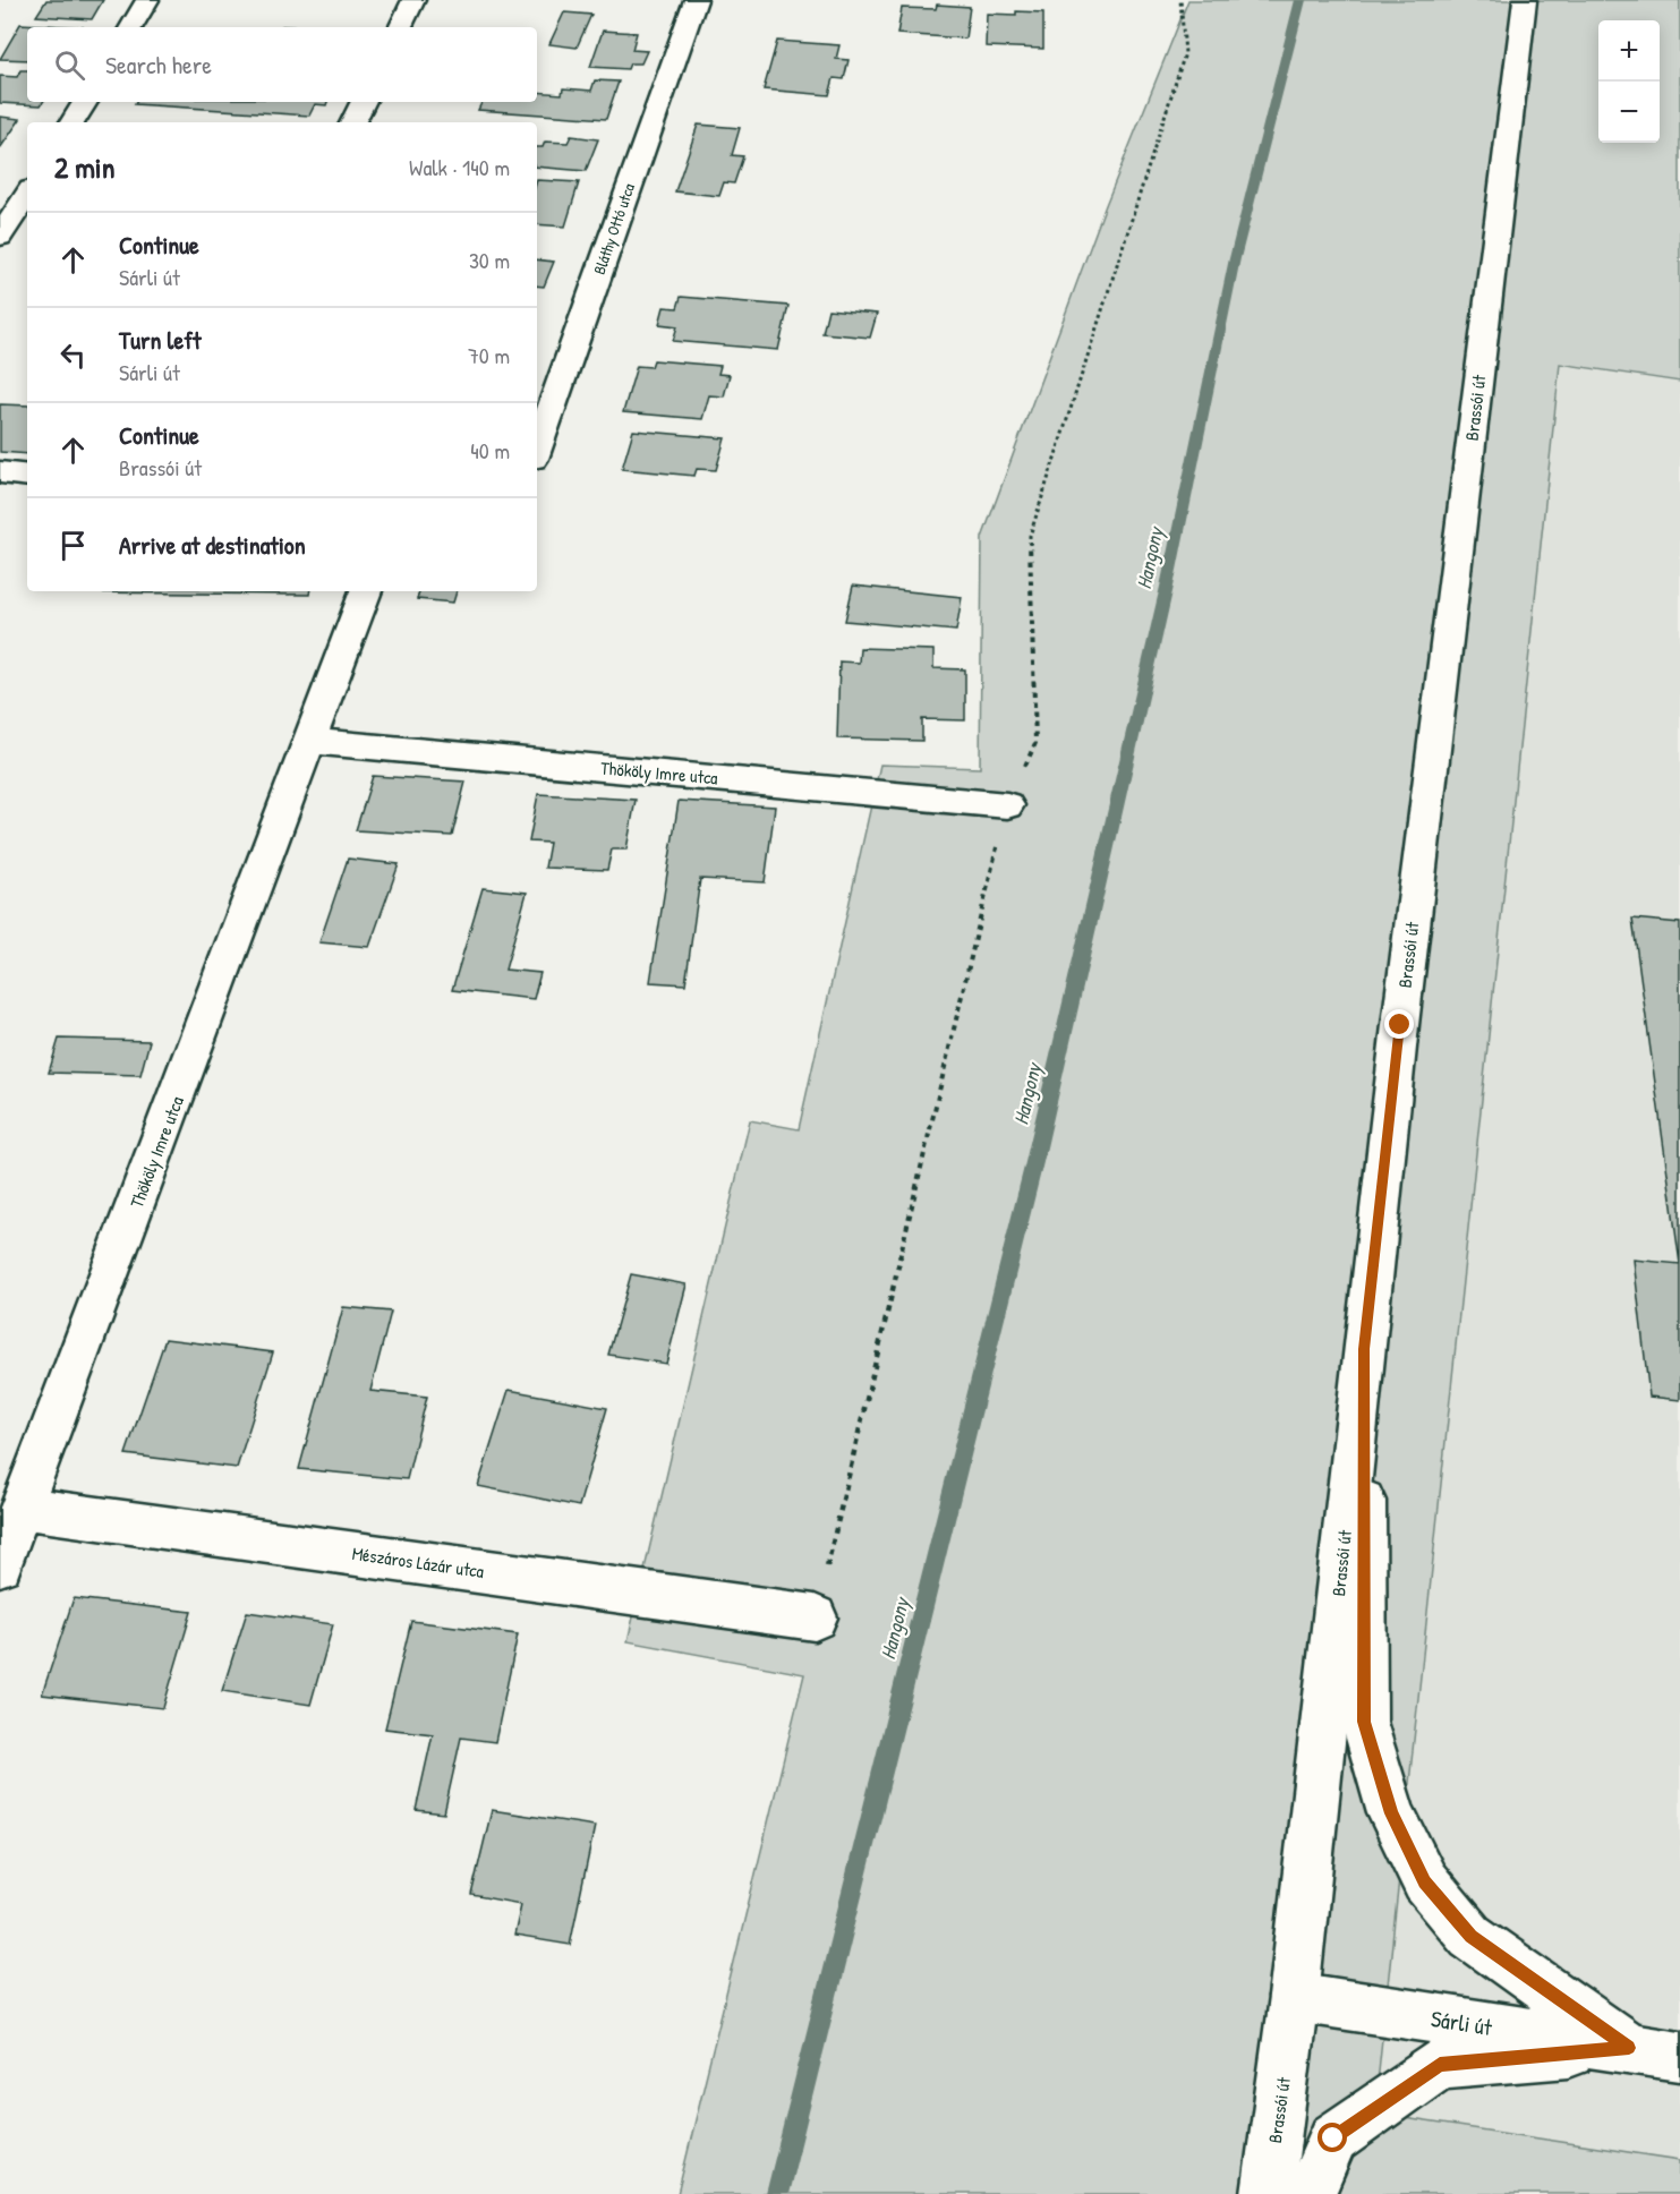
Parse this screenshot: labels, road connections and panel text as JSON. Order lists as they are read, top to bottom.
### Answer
{
  "streets": {
    "street": [
      "Bláthy Ottó utca",
      "Brassói út",
      "Thököly Imre utca",
      "Mészáros Lázár utca",
      "Sárli út"
    ]
  },
  "crossings": [
    ["Brassói út", "Sárli út"],
    ["Thököly Imre utca", "Mészáros Lázár utca"]
  ],
  "water": ["Hangony"],
  "page": {
    "map_buttons": ["+", "−"],
    "search": "Search here",
    "heading": ["2 min", "Walk · 140 m"],
    "list": [
      ["Continue", "Sárli út", "30 m"],
      ["Turn left", "Sárli út", "70 m"],
      ["Continue", "Brassói út", "40 m"],
      "Arrive at destination"
    ]
  }
}
